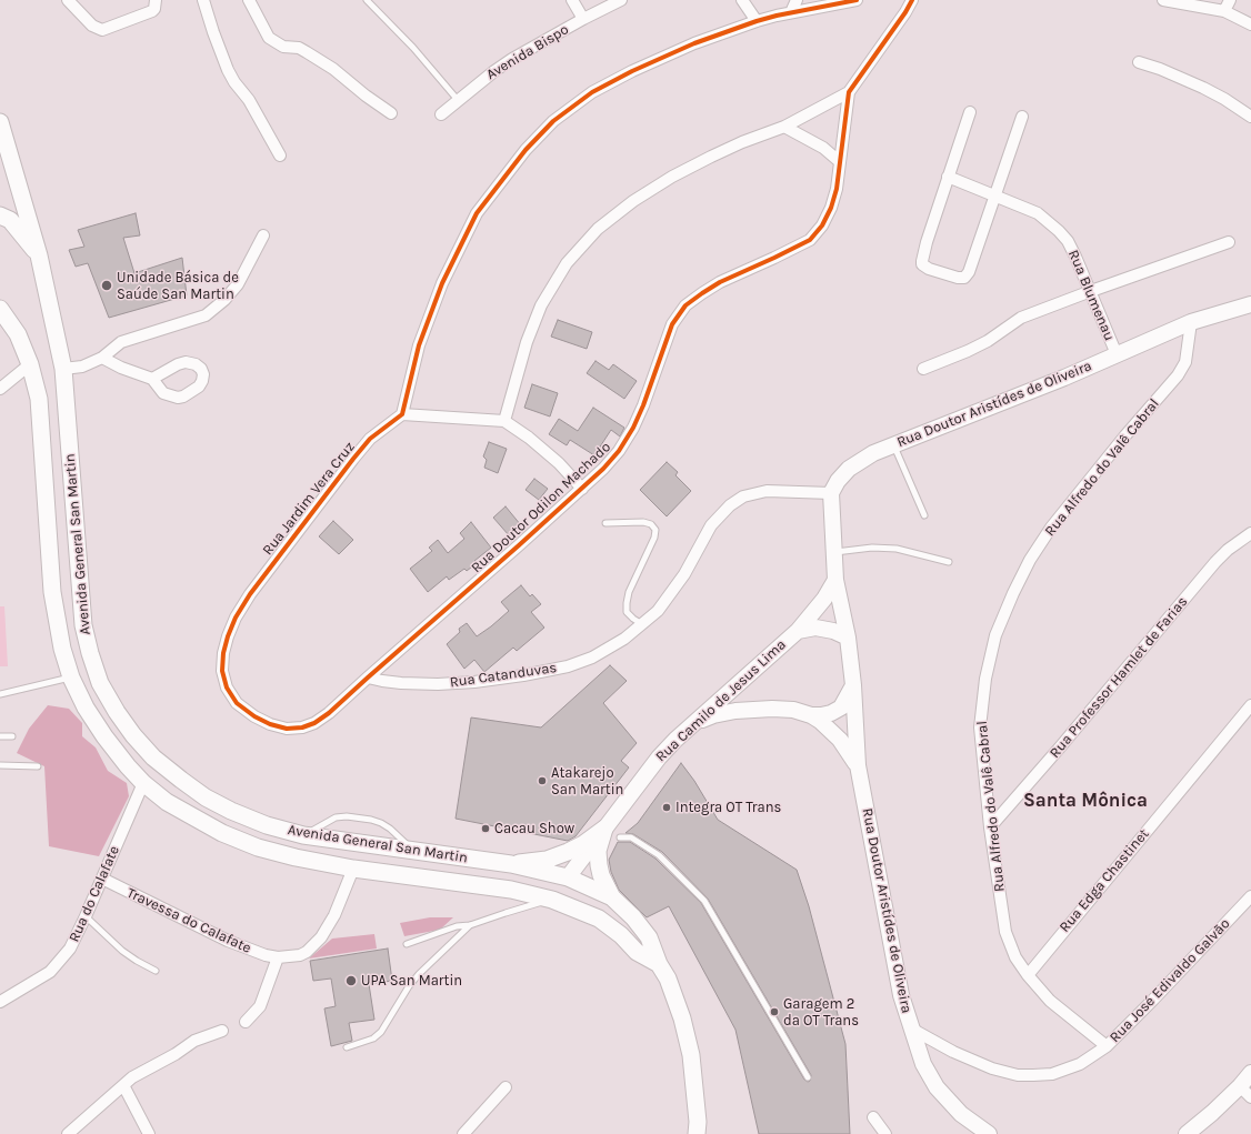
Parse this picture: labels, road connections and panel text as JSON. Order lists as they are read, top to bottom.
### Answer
{
  "streets": {
    "main road": ["Rua Doutor Aristídes de Oliveira", "Avenida General San Martin", "Rua Camilo de Jesus Lima"],
    "street": [
      "Avenida Bispo",
      "Rua Blumenau",
      "Rua Alfredo do Valê Cabral",
      "Rua Jardim Vera Cruz",
      "Rua Doutor Odilon Machado",
      "Rua Catanduvas",
      "Rua Professor Hamlet de Farias",
      "Rua Edga Chastinet",
      "Rua do Calafate",
      "Travessa do Calafate",
      "Rua José Edivaldo Galvão"
    ]
  },
  "crossings": [
    ["Rua Blumenau", "Rua Doutor Aristídes de Oliveira"],
    ["Rua Doutor Aristídes de Oliveira", "Rua Alfredo do Valê Cabral"],
    ["Rua Doutor Aristídes de Oliveira", "Rua Catanduvas"],
    ["Rua Doutor Aristídes de Oliveira", "Rua Camilo de Jesus Lima"],
    ["Rua Doutor Aristídes de Oliveira", "Rua José Edivaldo Galvão"],
    ["Rua Alfredo do Valê Cabral", "Rua Professor Hamlet de Farias"],
    ["Rua Alfredo do Valê Cabral", "Rua Edga Chastinet"],
    ["Rua Alfredo do Valê Cabral", "Rua José Edivaldo Galvão"],
    ["Rua Jardim Vera Cruz", "Rua Doutor Odilon Machado"],
    ["Rua Doutor Odilon Machado", "Rua Catanduvas"],
    ["Avenida General San Martin", "Rua Camilo de Jesus Lima"],
    ["Avenida General San Martin", "Rua do Calafate"],
    ["Avenida General San Martin", "Travessa do Calafate"],
    ["Rua do Calafate", "Travessa do Calafate"]
  ],
  "districts": ["Santa Mônica"],
  "places": [
    "Unidade Básica de Saúde San Martin",
    "Atakarejo San Martin",
    "Integra OT Trans",
    "Cacau Show",
    "UPA San Martin",
    "Garagem 2 da OT Trans"
  ]
}
